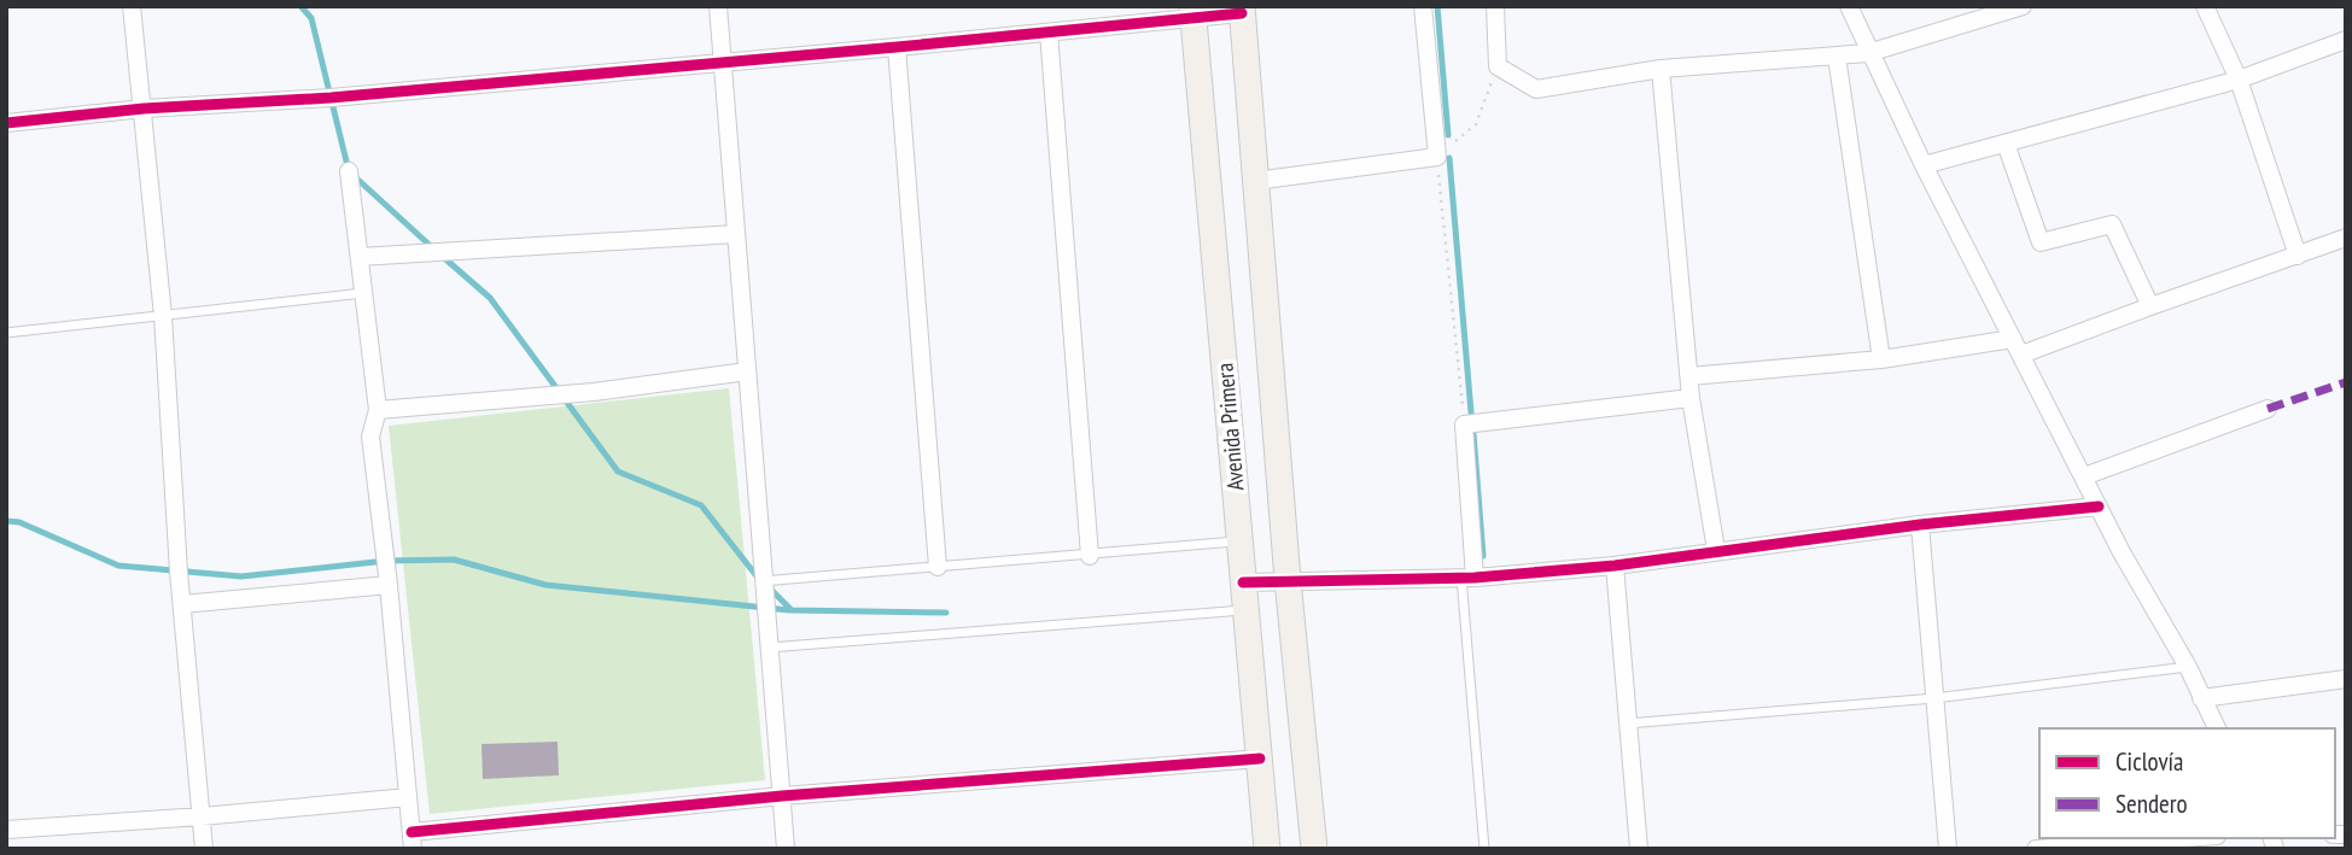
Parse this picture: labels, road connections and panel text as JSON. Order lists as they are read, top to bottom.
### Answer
{
  "streets": {
    "main road": ["Avenida Primera"]
  },
  "legend": ["Ciclovía", "Sendero"]
}
